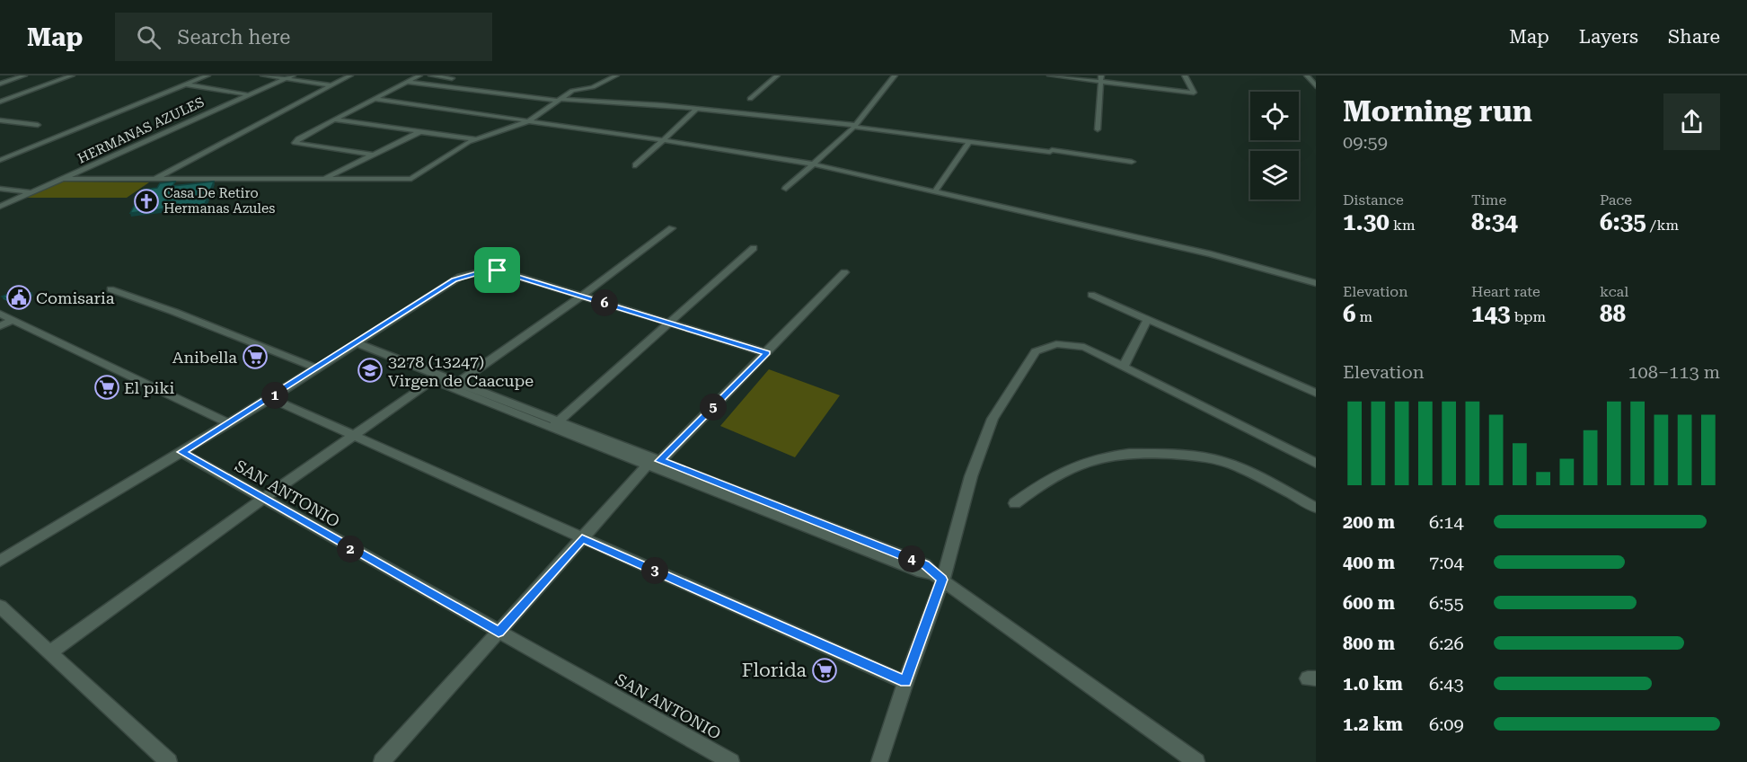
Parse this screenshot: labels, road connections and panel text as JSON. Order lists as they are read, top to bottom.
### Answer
{
  "streets": {
    "street": ["HERMANAS AZULES", "SAN ANTONIO"]
  },
  "places": {
    "church": ["Casa De Retiro Hermanas Azules"],
    "public building": ["Comisaria"],
    "supermarket": ["Anibella", "El piki", "Florida"],
    "school or university": ["3278 (13247) Virgen de Caacupe"]
  },
  "page": {
    "header": "Map",
    "search": "Search here",
    "nav": ["Map", "Layers", "Share"],
    "heading": ["Morning run", "09:59"],
    "stats": [
      ["Distance", "1.30 km"],
      ["Time", "8:34"],
      ["Pace", "6:35 /km"],
      ["Elevation", "6 m"],
      ["Heart rate", "143 bpm"],
      ["kcal", "88"]
    ],
    "pins": [
      "6",
      "1",
      "5",
      "2",
      "4",
      "3"
    ],
    "chart": ["Elevation", "108–113 m"],
    "list": [
      {
        "name": "200 m",
        "note": "6:14"
      },
      {
        "name": "400 m",
        "note": "7:04"
      },
      {
        "name": "600 m",
        "note": "6:55"
      },
      {
        "name": "800 m",
        "note": "6:26"
      },
      {
        "name": "1.0 km",
        "note": "6:43"
      },
      {
        "name": "1.2 km",
        "note": "6:09"
      }
    ]
  }
}
